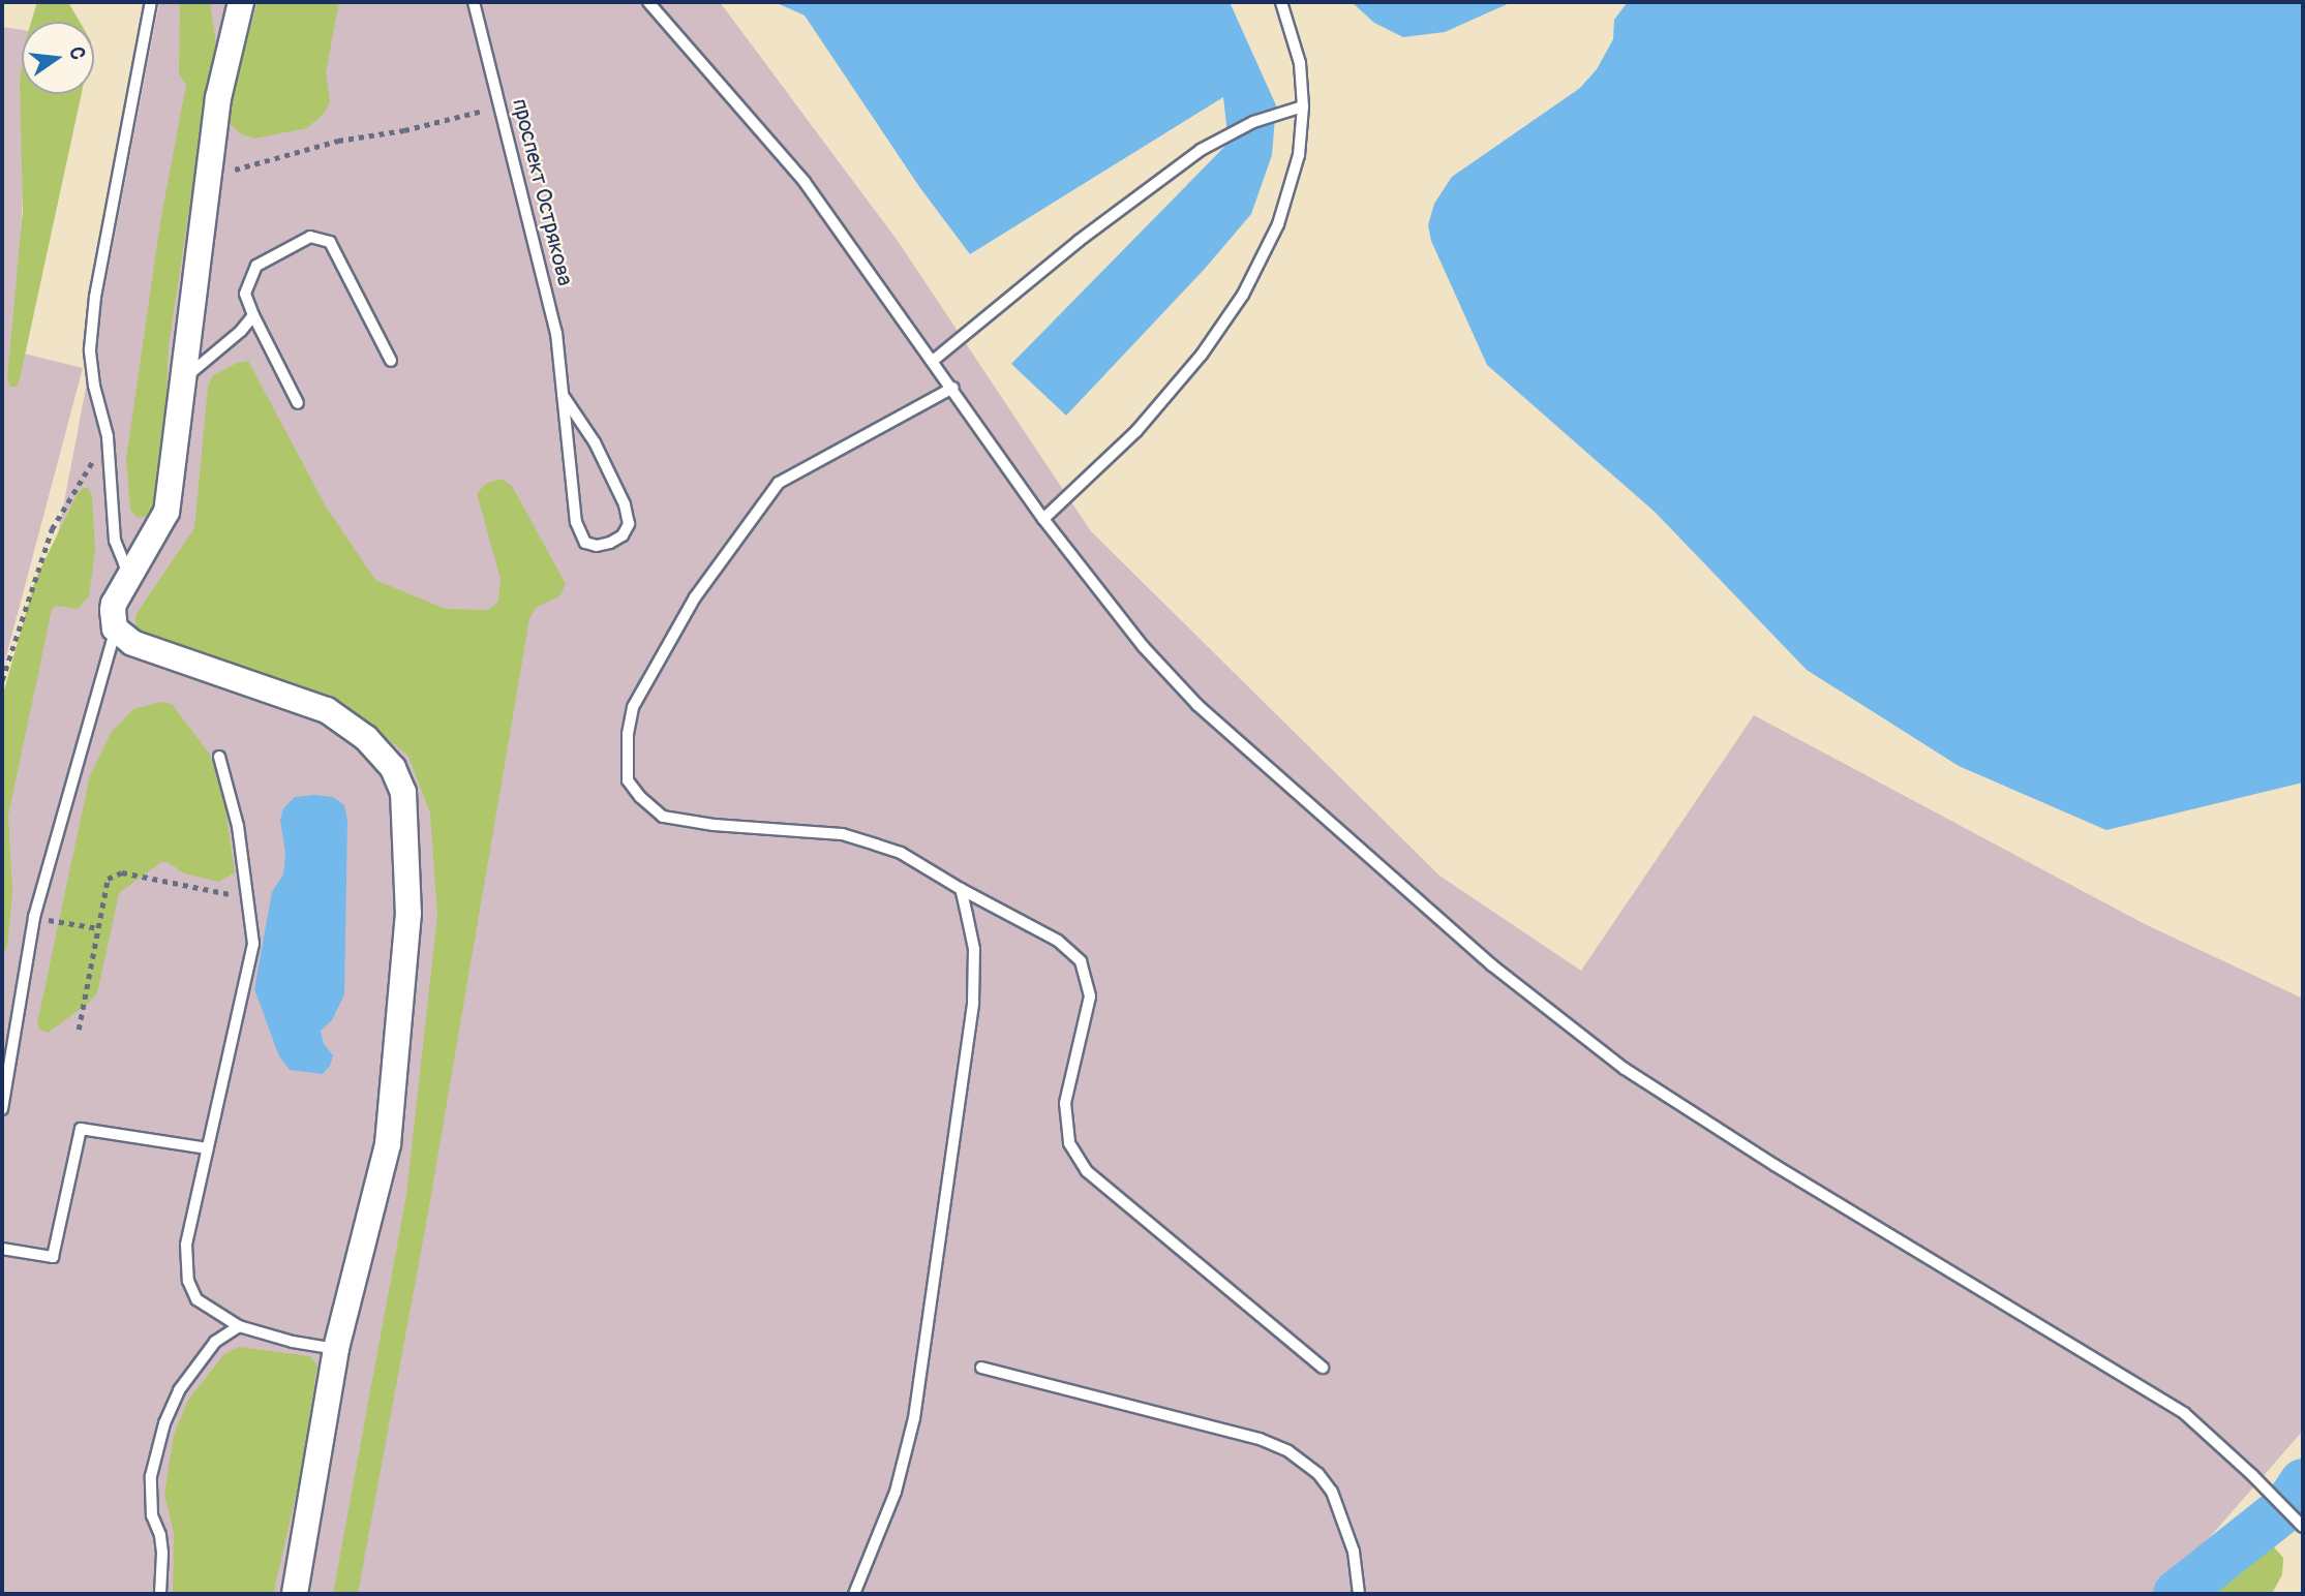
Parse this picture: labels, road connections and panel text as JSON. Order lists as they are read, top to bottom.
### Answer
{
  "streets": {
    "lane": ["проспект Острякова"]
  },
  "north": "right"
}
